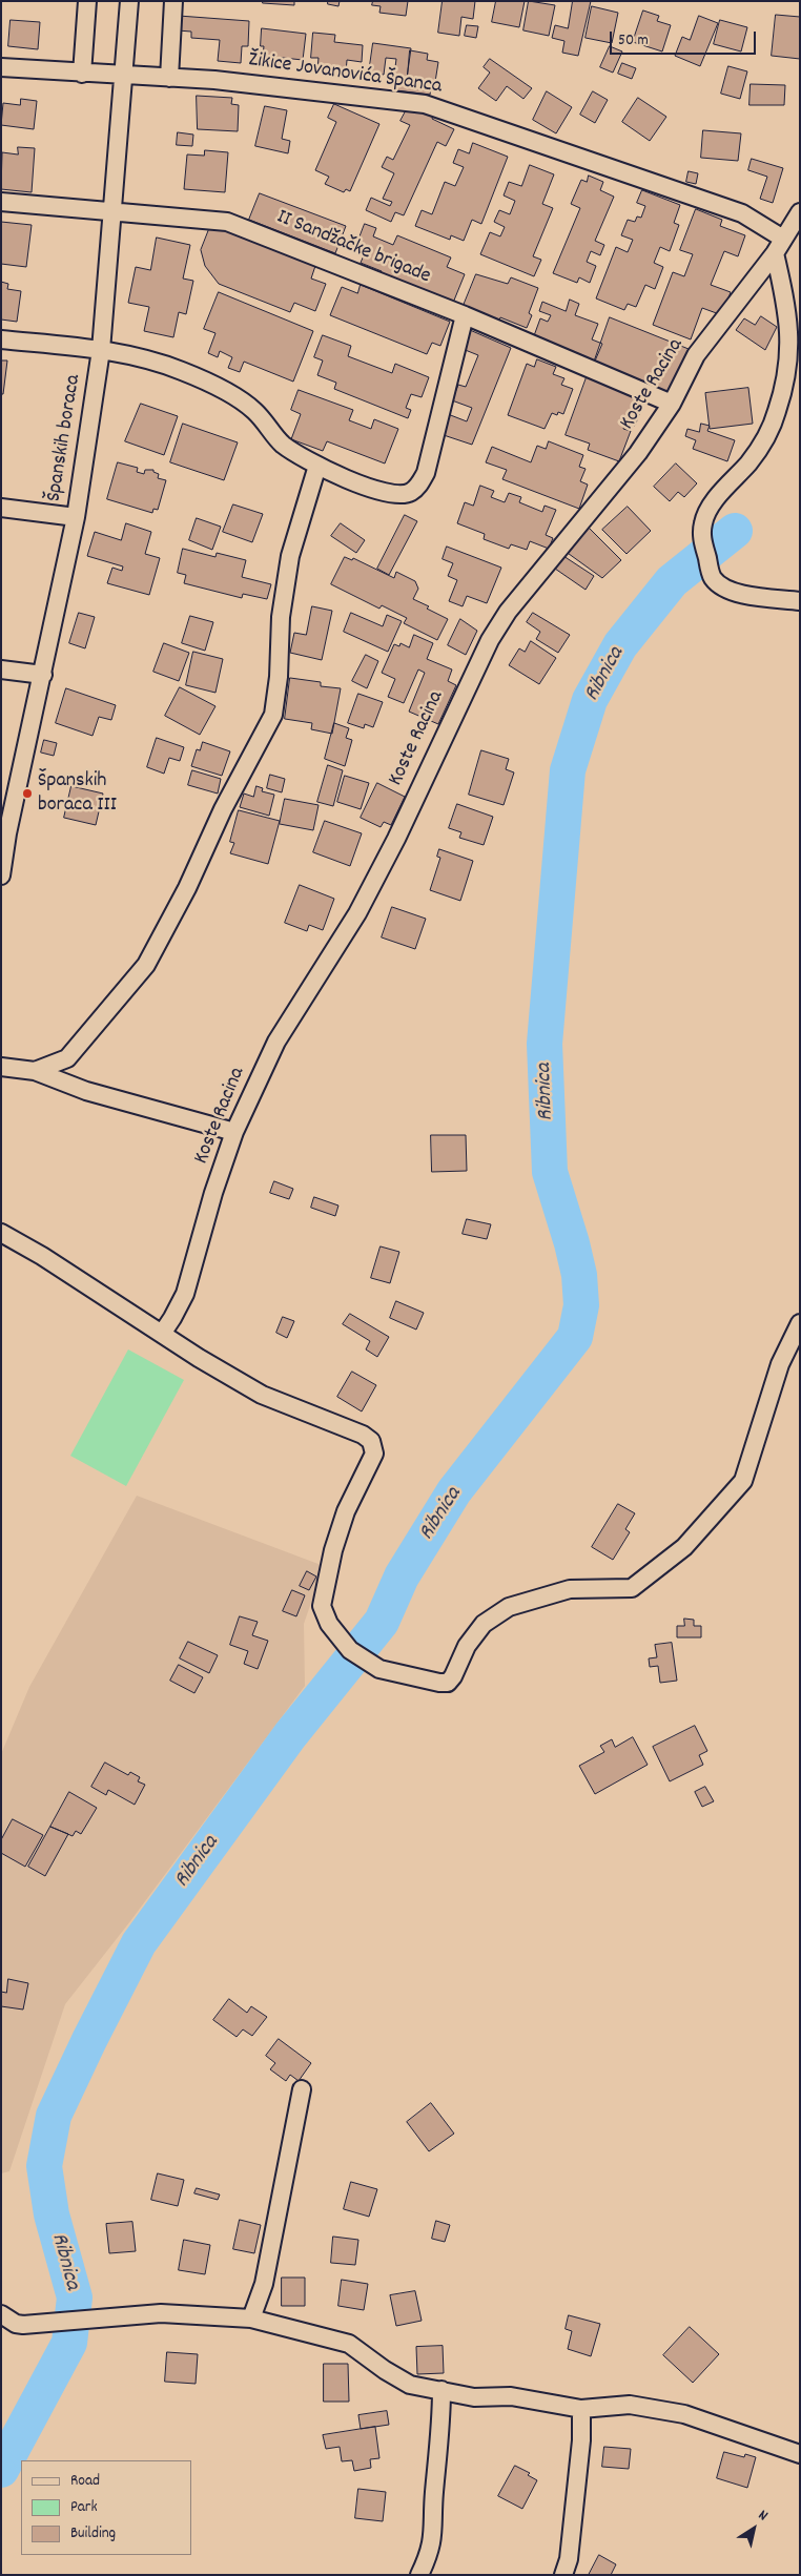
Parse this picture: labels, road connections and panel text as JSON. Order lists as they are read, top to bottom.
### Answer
{
  "streets": {
    "street": [
      "Žikice Jovanovića Španca",
      "II Sandžačke brigade",
      "Koste Racina",
      "Španskih boraca"
    ]
  },
  "crossings": [
    ["Žikice Jovanovića Španca", "Koste Racina"],
    ["Žikice Jovanovića Španca", "Španskih boraca"],
    ["II Sandžačke brigade", "Koste Racina"],
    ["II Sandžačke brigade", "Španskih boraca"]
  ],
  "water": ["Ribnica"],
  "places": ["Španskih boraca III"],
  "legend": ["Road", "Park", "Building"],
  "scale_bar": "50 m",
  "north": "top right"
}
